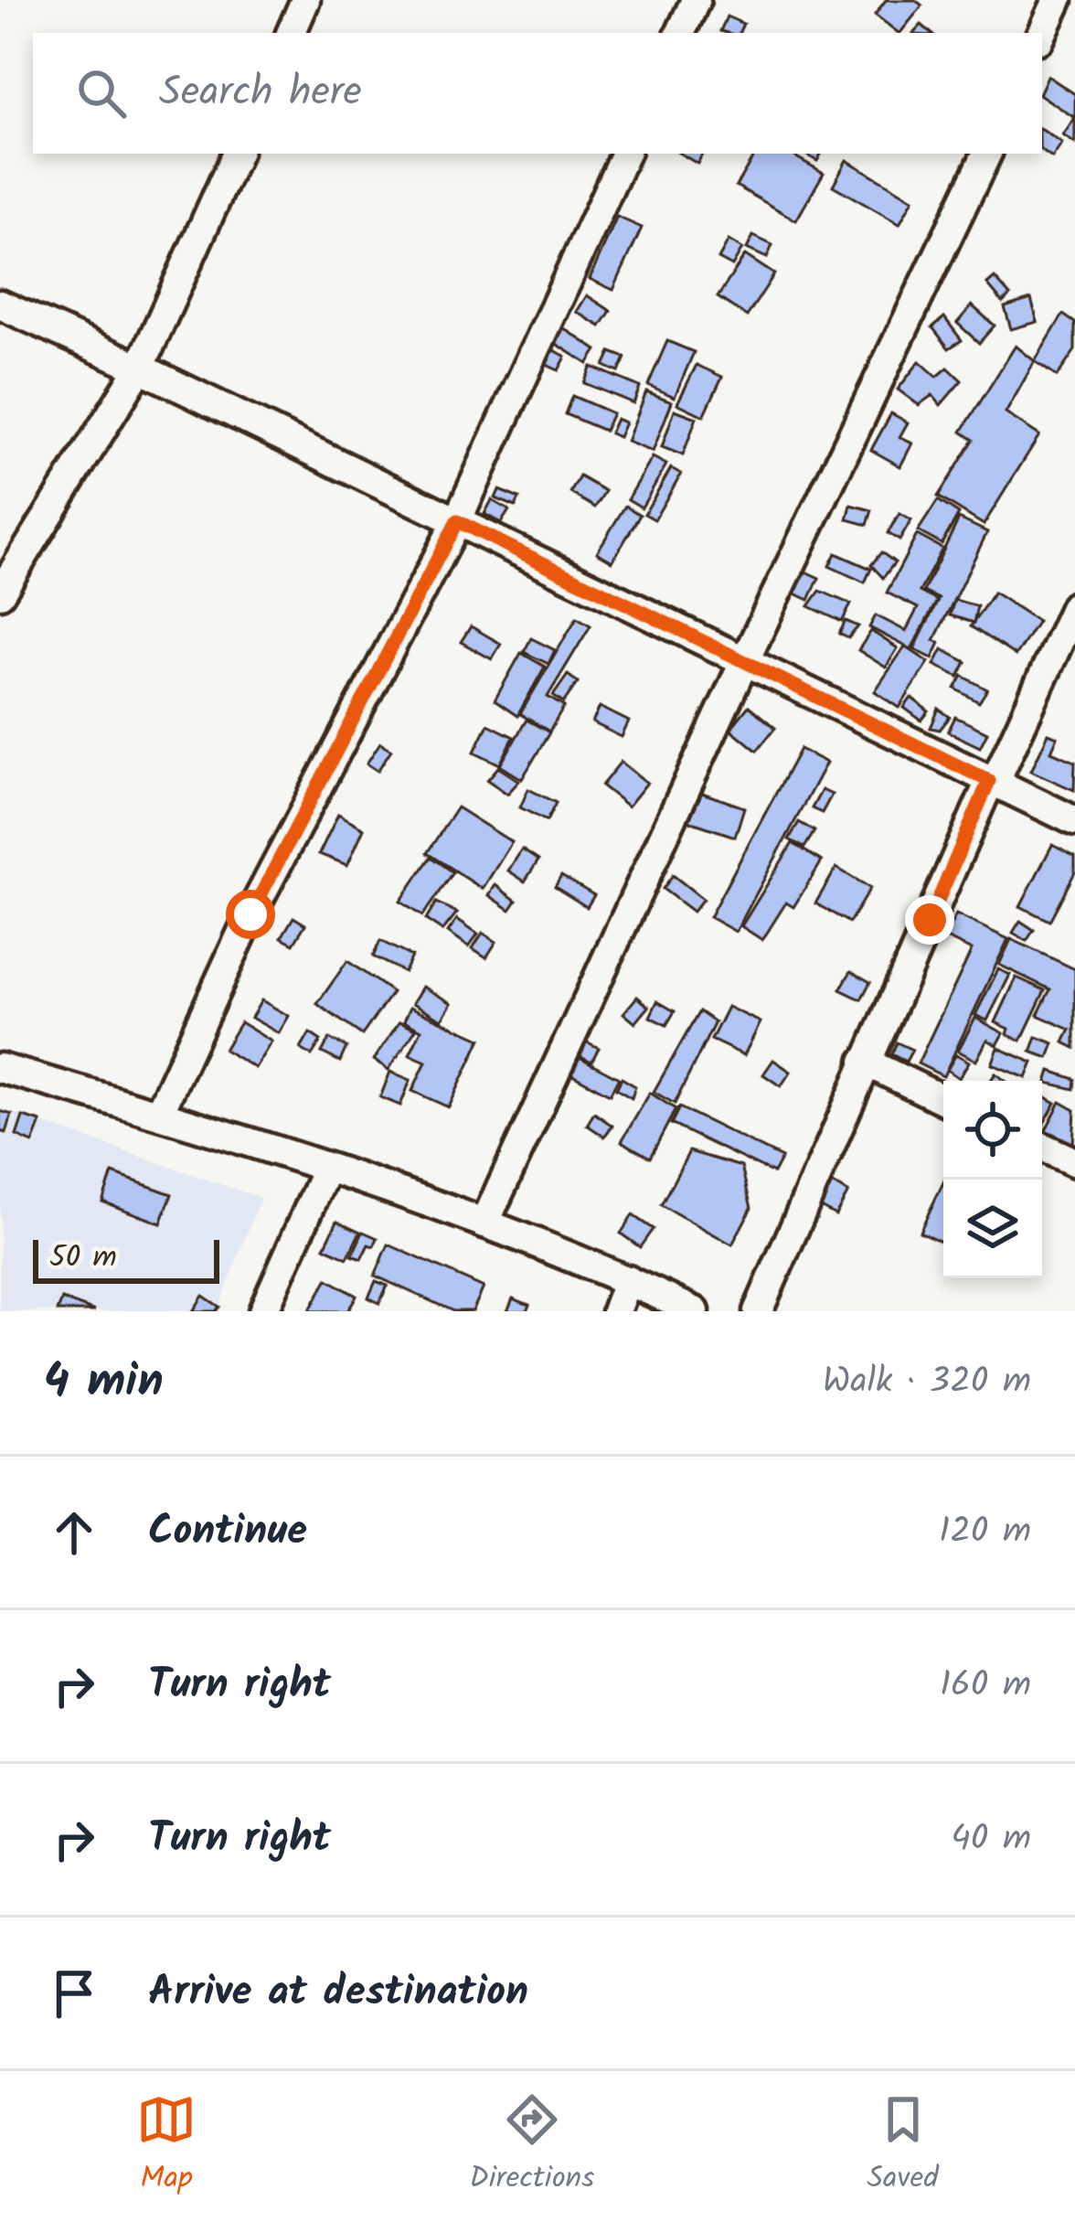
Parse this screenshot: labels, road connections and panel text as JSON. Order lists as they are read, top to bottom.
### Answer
{
  "scale_bar": "50 m",
  "page": {
    "search": "Search here",
    "scale": "50 m",
    "heading": ["4 min", "Walk · 320 m"],
    "list": [
      ["Continue", "120 m"],
      ["Turn right", "160 m"],
      ["Turn right", "40 m"],
      "Arrive at destination"
    ],
    "nav": ["Map", "Directions", "Saved"]
  }
}
